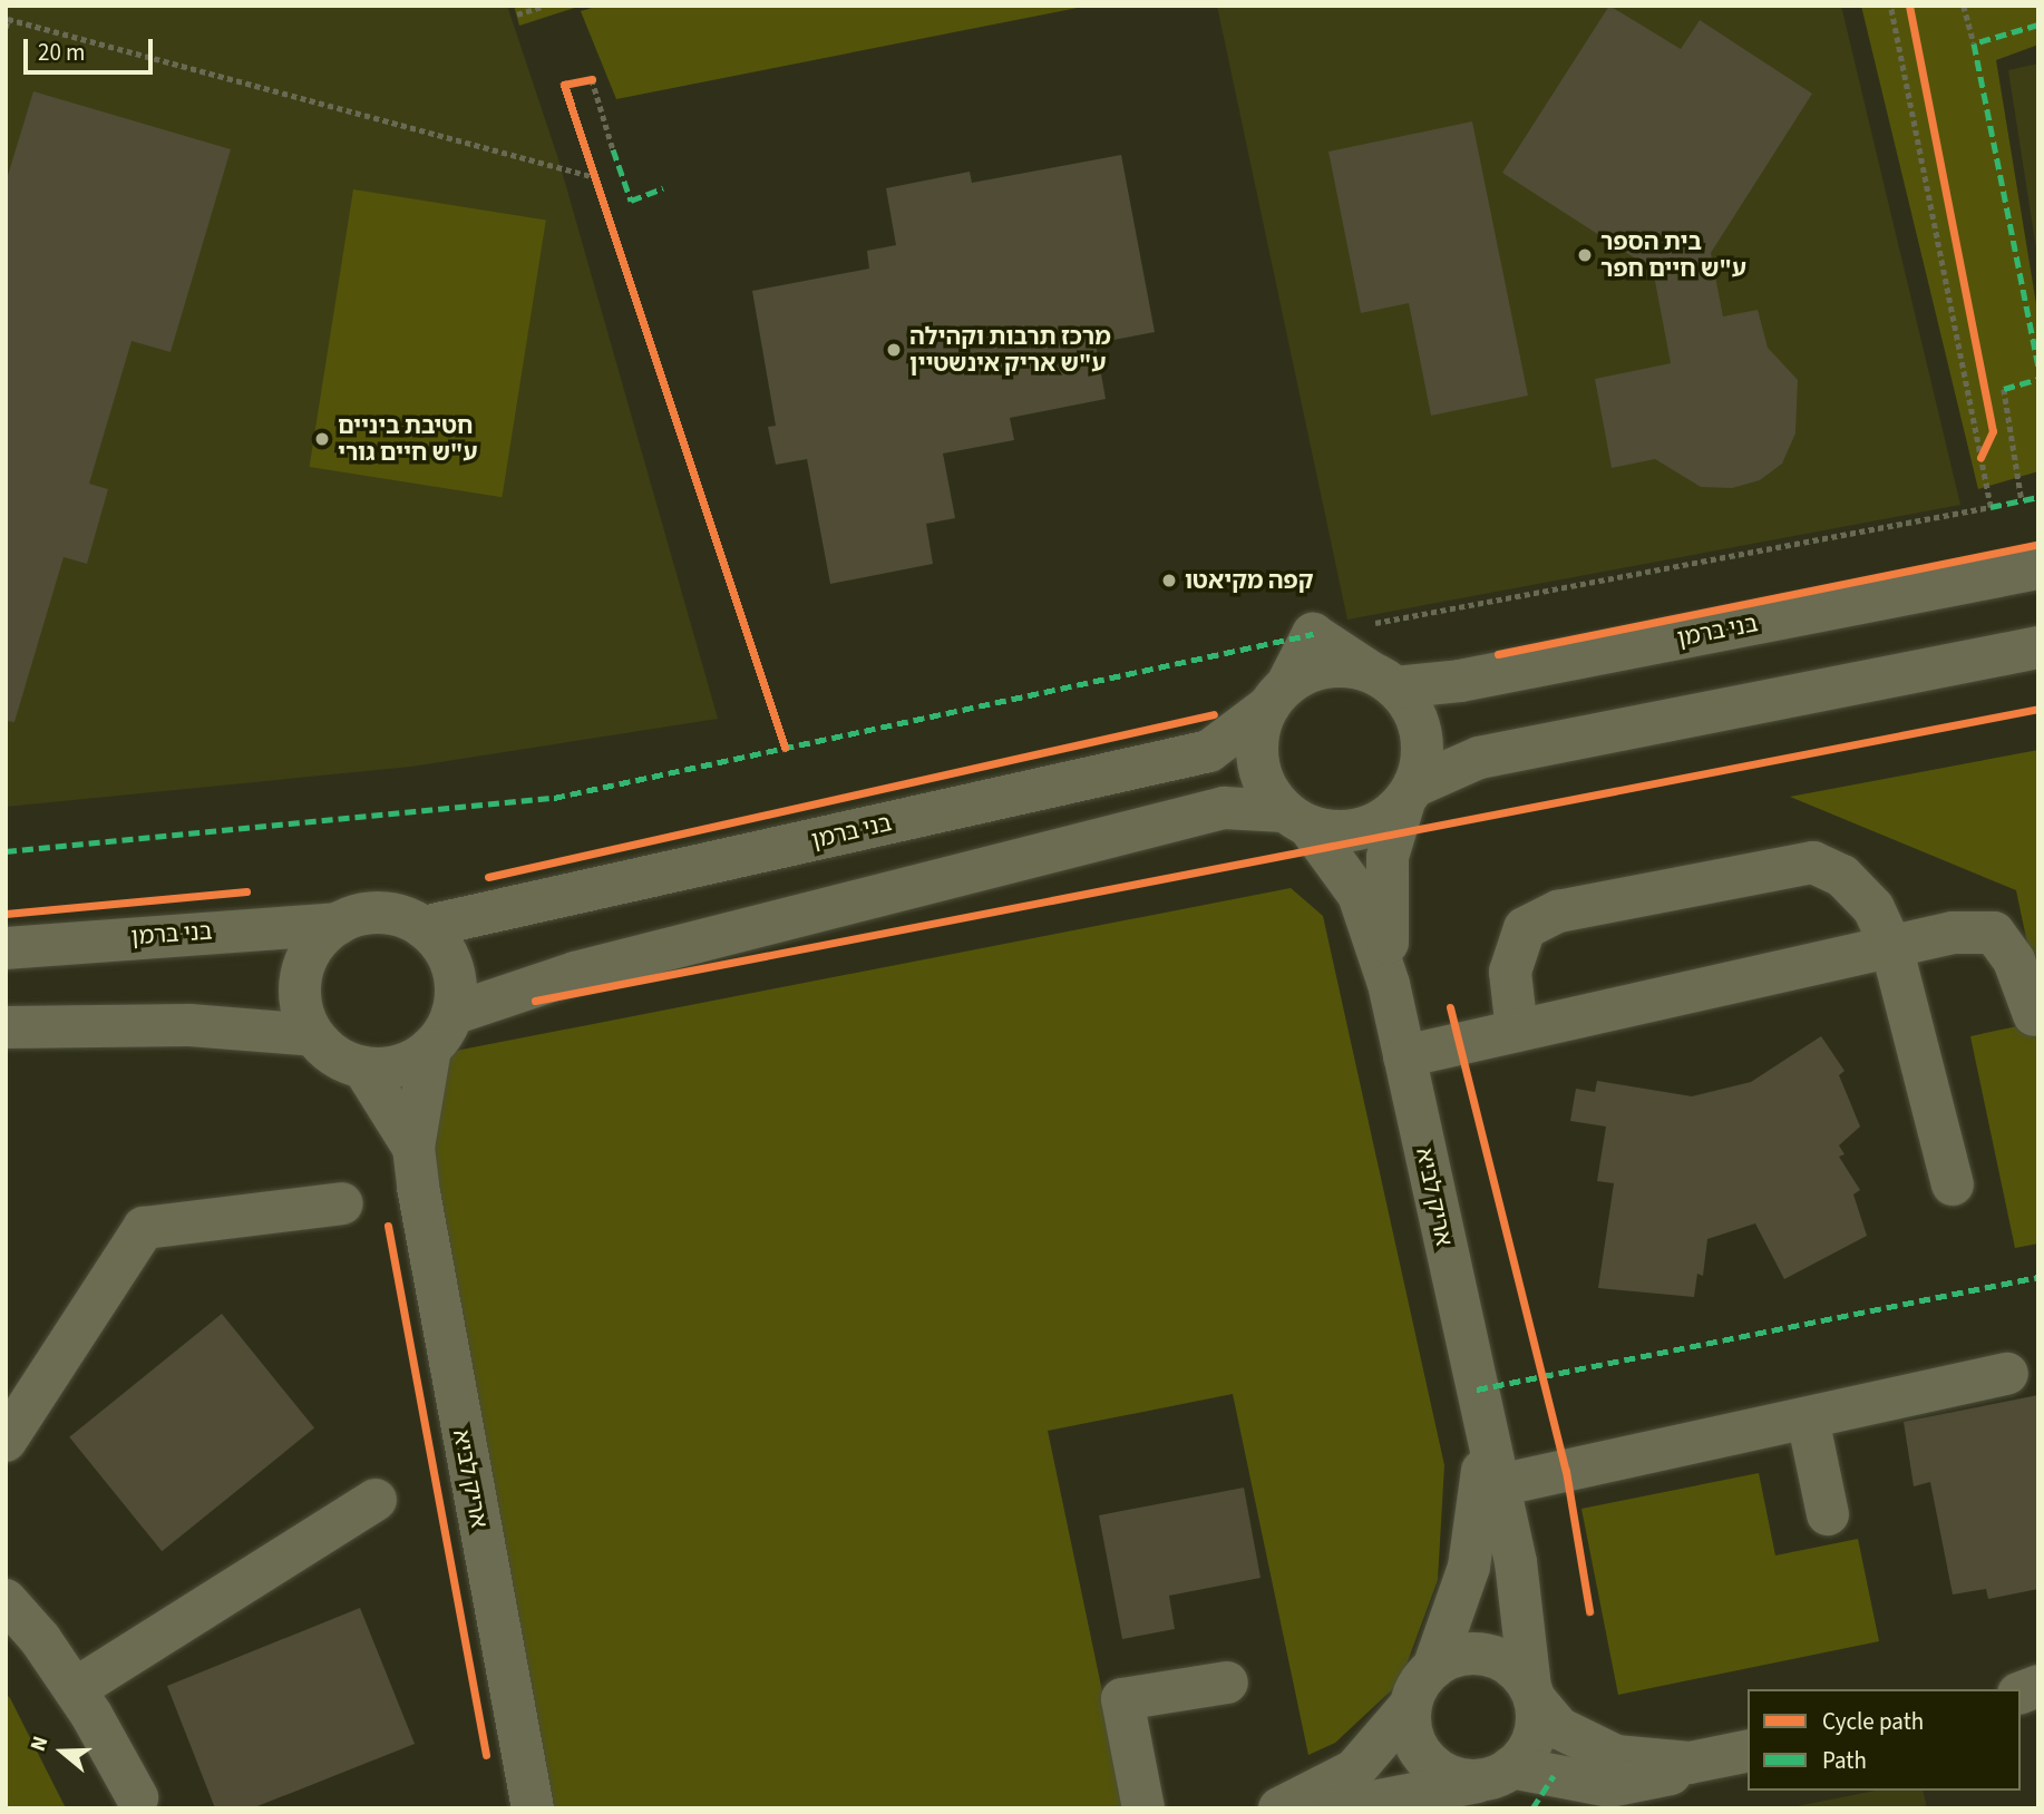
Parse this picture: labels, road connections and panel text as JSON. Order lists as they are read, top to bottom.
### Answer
{
  "streets": {
    "street": ["בני ברמן", "אריק לביא"]
  },
  "crossings": [
    ["בני ברמן", "אריק לביא"]
  ],
  "places": [
    "בית הספר ע\"ש חיים חפר",
    "מרכז תרבות וקהילה ע\"ש אריק אינשטיין",
    "חטיבת ביניים ע\"ש חיים גורי",
    "קפה מקיאטו"
  ],
  "legend": ["Cycle path", "Path"],
  "scale_bar": "20 m",
  "north": "left"
}
